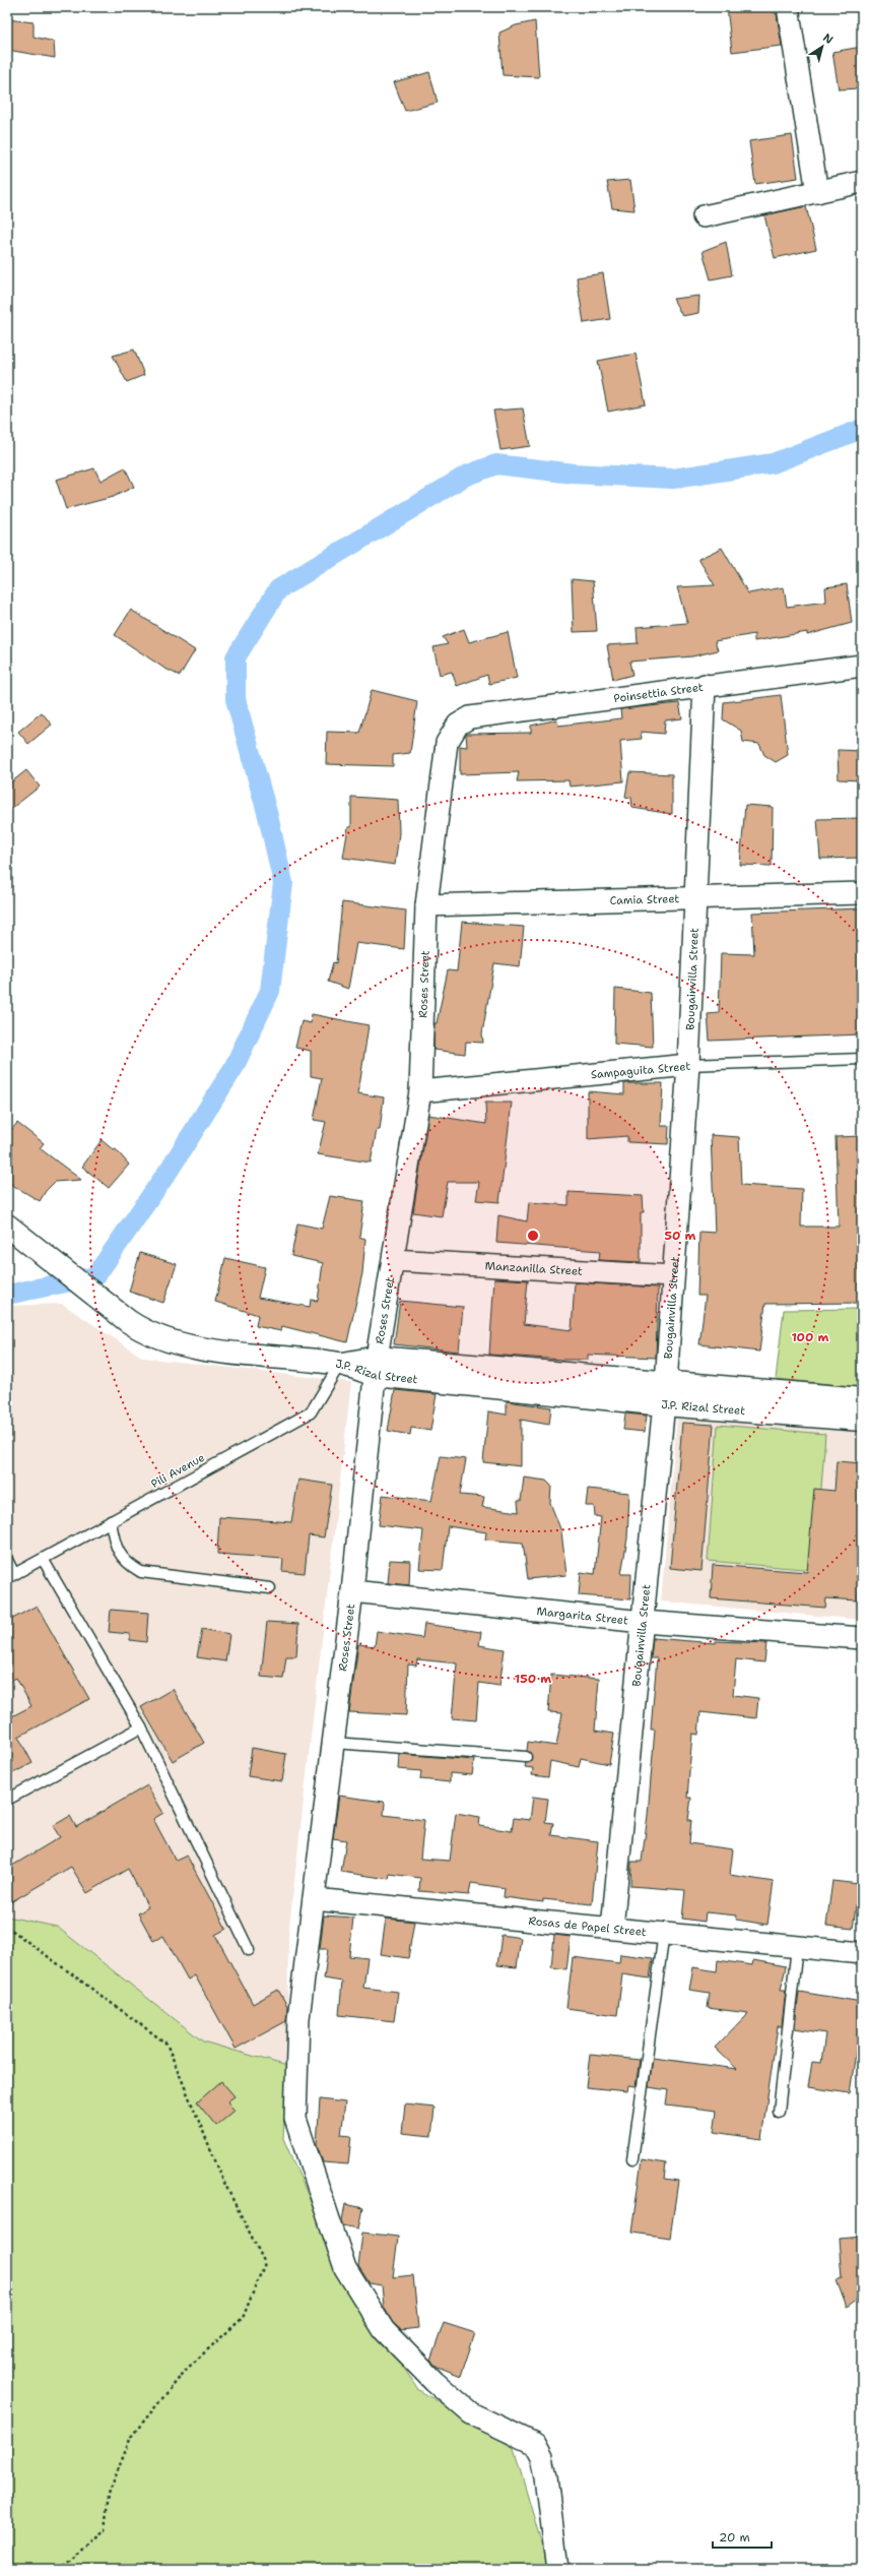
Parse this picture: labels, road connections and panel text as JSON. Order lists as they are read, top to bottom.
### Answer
{
  "streets": {
    "main road": ["J.P. Rizal Street"],
    "street": [
      "Poinsettia Street",
      "Camia Street",
      "Bougainvilla Street",
      "Roses Street",
      "Sampaguita Street",
      "Manzanilla Street",
      "Margarita Street",
      "Rosas de Papel Street"
    ],
    "lane": ["Pili Avenue"]
  },
  "crossings": [
    ["Poinsettia Street", "Bougainvilla Street"],
    ["Poinsettia Street", "Roses Street"],
    ["Camia Street", "Bougainvilla Street"],
    ["Camia Street", "Roses Street"],
    ["Bougainvilla Street", "Sampaguita Street"],
    ["Bougainvilla Street", "Manzanilla Street"],
    ["Bougainvilla Street", "J.P. Rizal Street"],
    ["Bougainvilla Street", "Margarita Street"],
    ["Bougainvilla Street", "Rosas de Papel Street"],
    ["Roses Street", "Sampaguita Street"],
    ["Roses Street", "Manzanilla Street"],
    ["Roses Street", "J.P. Rizal Street"],
    ["Roses Street", "Margarita Street"],
    ["Roses Street", "Rosas de Papel Street"],
    ["J.P. Rizal Street", "Pili Avenue"]
  ],
  "scale_bar": "20 m",
  "north": "top right",
  "rings": ["50 m", "100 m", "150 m"]
}
